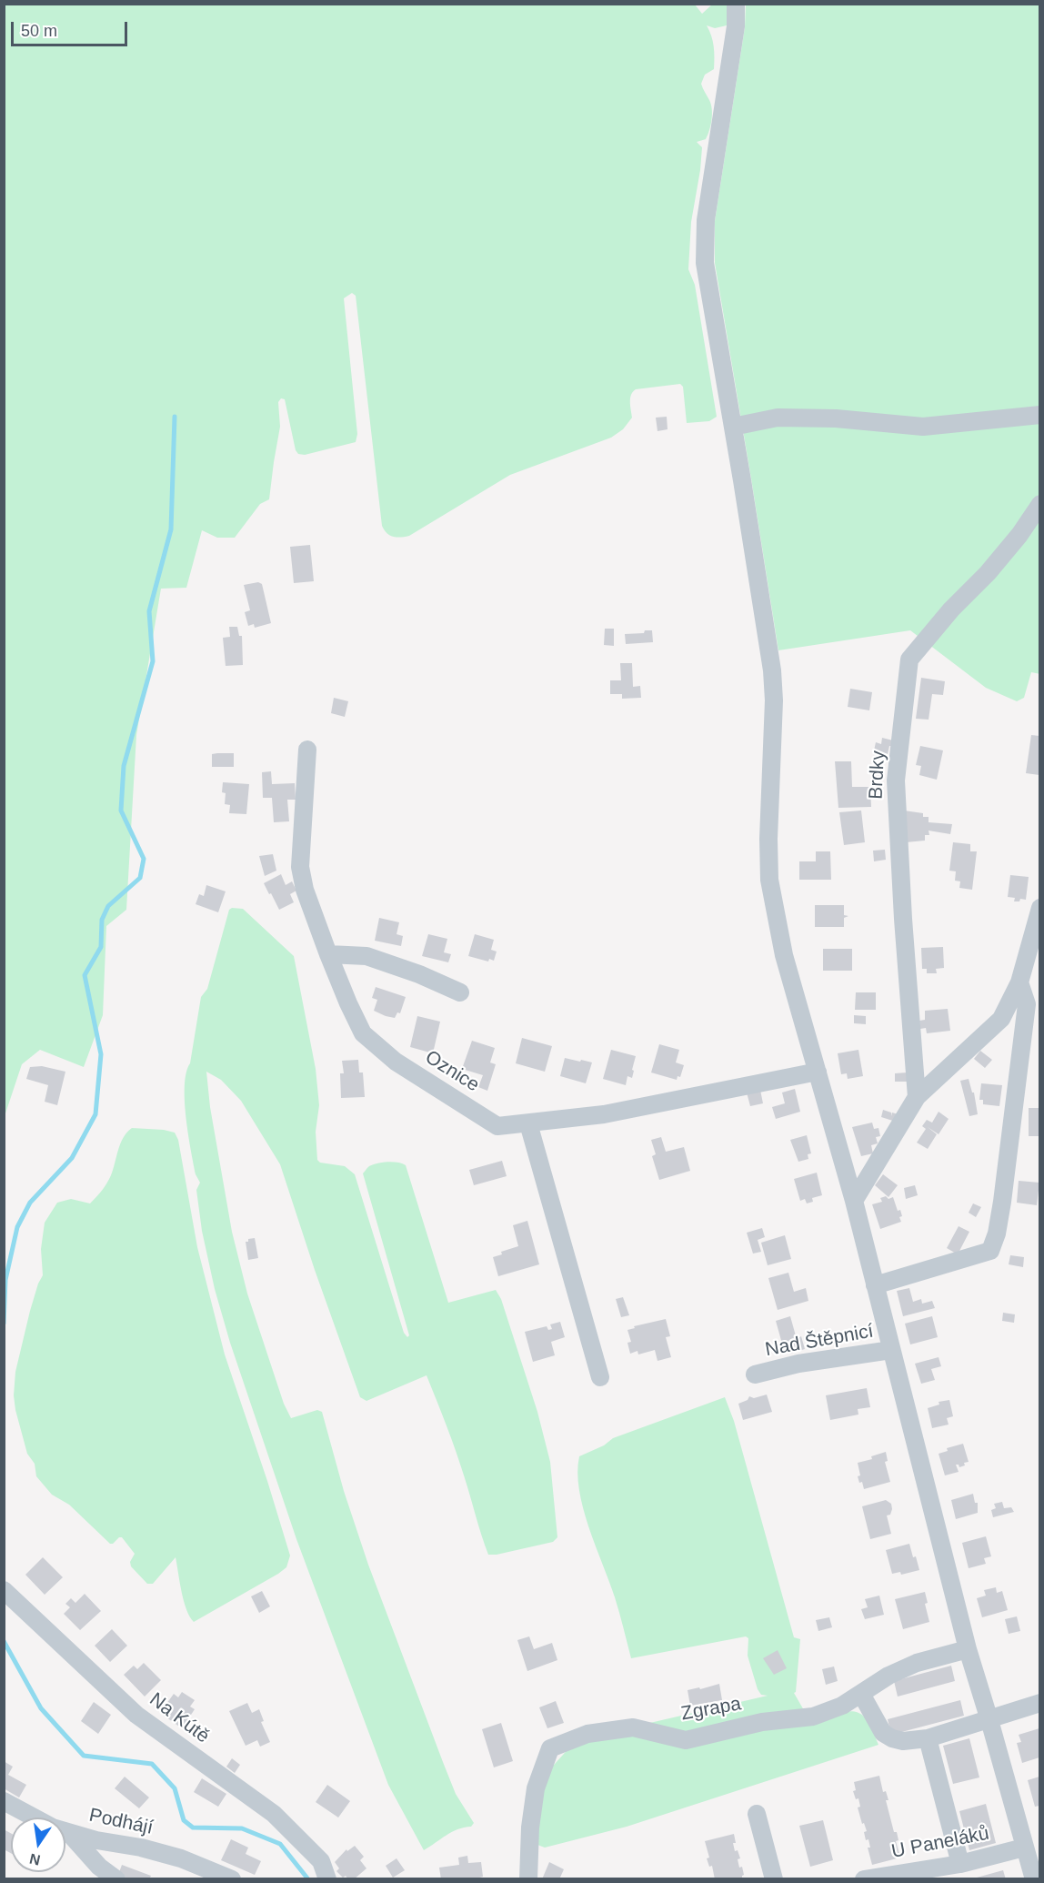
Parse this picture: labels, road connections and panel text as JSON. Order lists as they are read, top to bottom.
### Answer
{
  "streets": {
    "street": [
      "Brdky",
      "Oznice",
      "Nad Štěpnicí",
      "Zgrapa",
      "Na Kútě",
      "Podhájí",
      "U Paneláků"
    ]
  },
  "scale_bar": "50 m",
  "north": "bottom"
}
